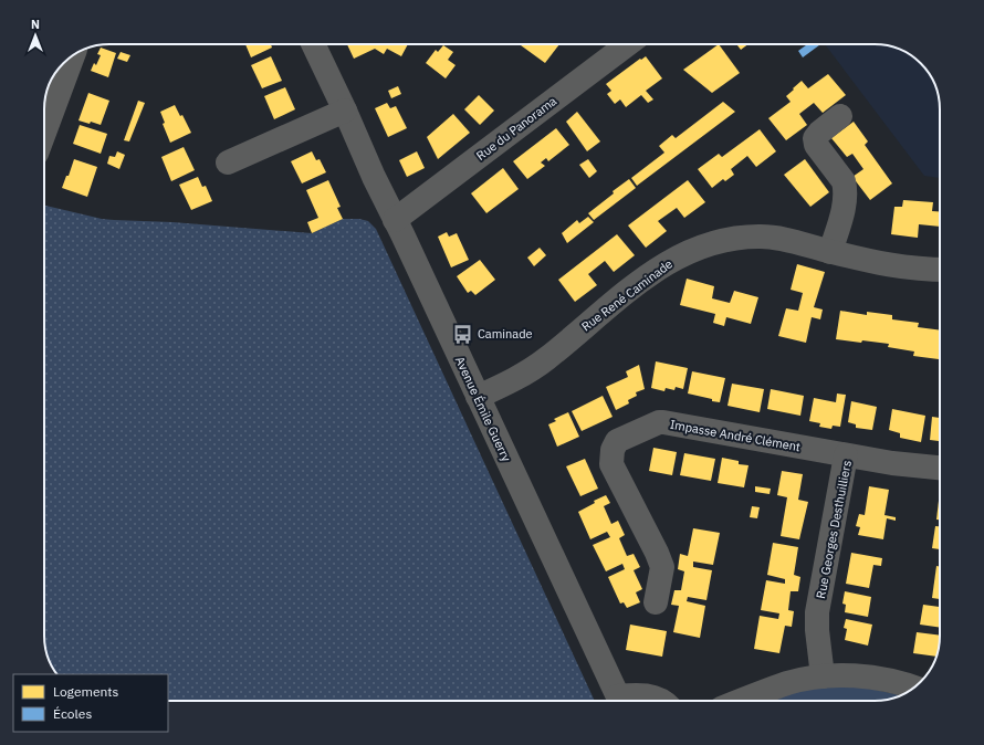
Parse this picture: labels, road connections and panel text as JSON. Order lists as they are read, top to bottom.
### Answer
{
  "streets": {
    "street": [
      "Rue du Panorama",
      "Rue René Caminade",
      "Avenue Émile Guerry",
      "Impasse André Clément",
      "Rue Georges Desthuilliers"
    ]
  },
  "crossings": [
    ["Rue du Panorama", "Avenue Émile Guerry"],
    ["Rue René Caminade", "Avenue Émile Guerry"],
    ["Impasse André Clément", "Rue Georges Desthuilliers"]
  ],
  "places": {
    "bus stop": ["Caminade"]
  },
  "legend": ["Logements", "Écoles"],
  "north": "top"
}
